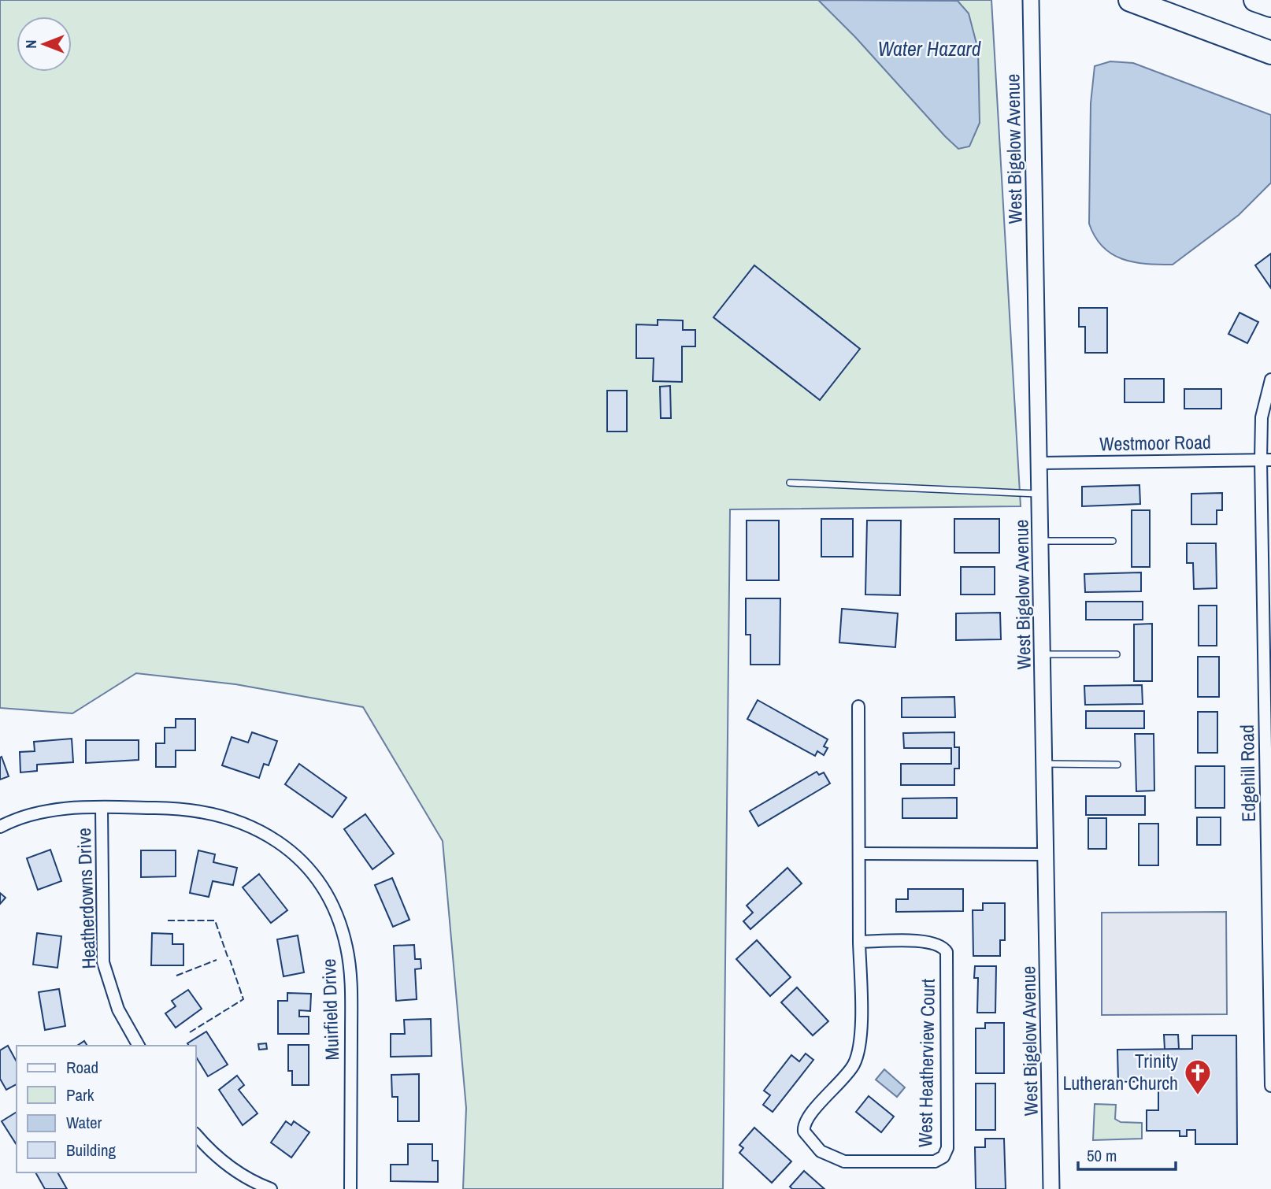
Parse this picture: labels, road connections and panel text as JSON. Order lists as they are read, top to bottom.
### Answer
{
  "streets": {
    "street": [
      "West Bigelow Avenue",
      "Westmoor Road",
      "Edgehill Road",
      "Heatherdowns Drive",
      "Muirfield Drive",
      "West Heatherview Court"
    ]
  },
  "crossings": [
    ["West Bigelow Avenue", "Westmoor Road"],
    ["Westmoor Road", "Edgehill Road"],
    ["Heatherdowns Drive", "Muirfield Drive"]
  ],
  "water": ["Water Hazard"],
  "places": {
    "church": ["Trinity Lutheran Church"]
  },
  "legend": [
    "Road",
    "Park",
    "Water",
    "Building"
  ],
  "scale_bar": "50 m",
  "north": "left"
}
